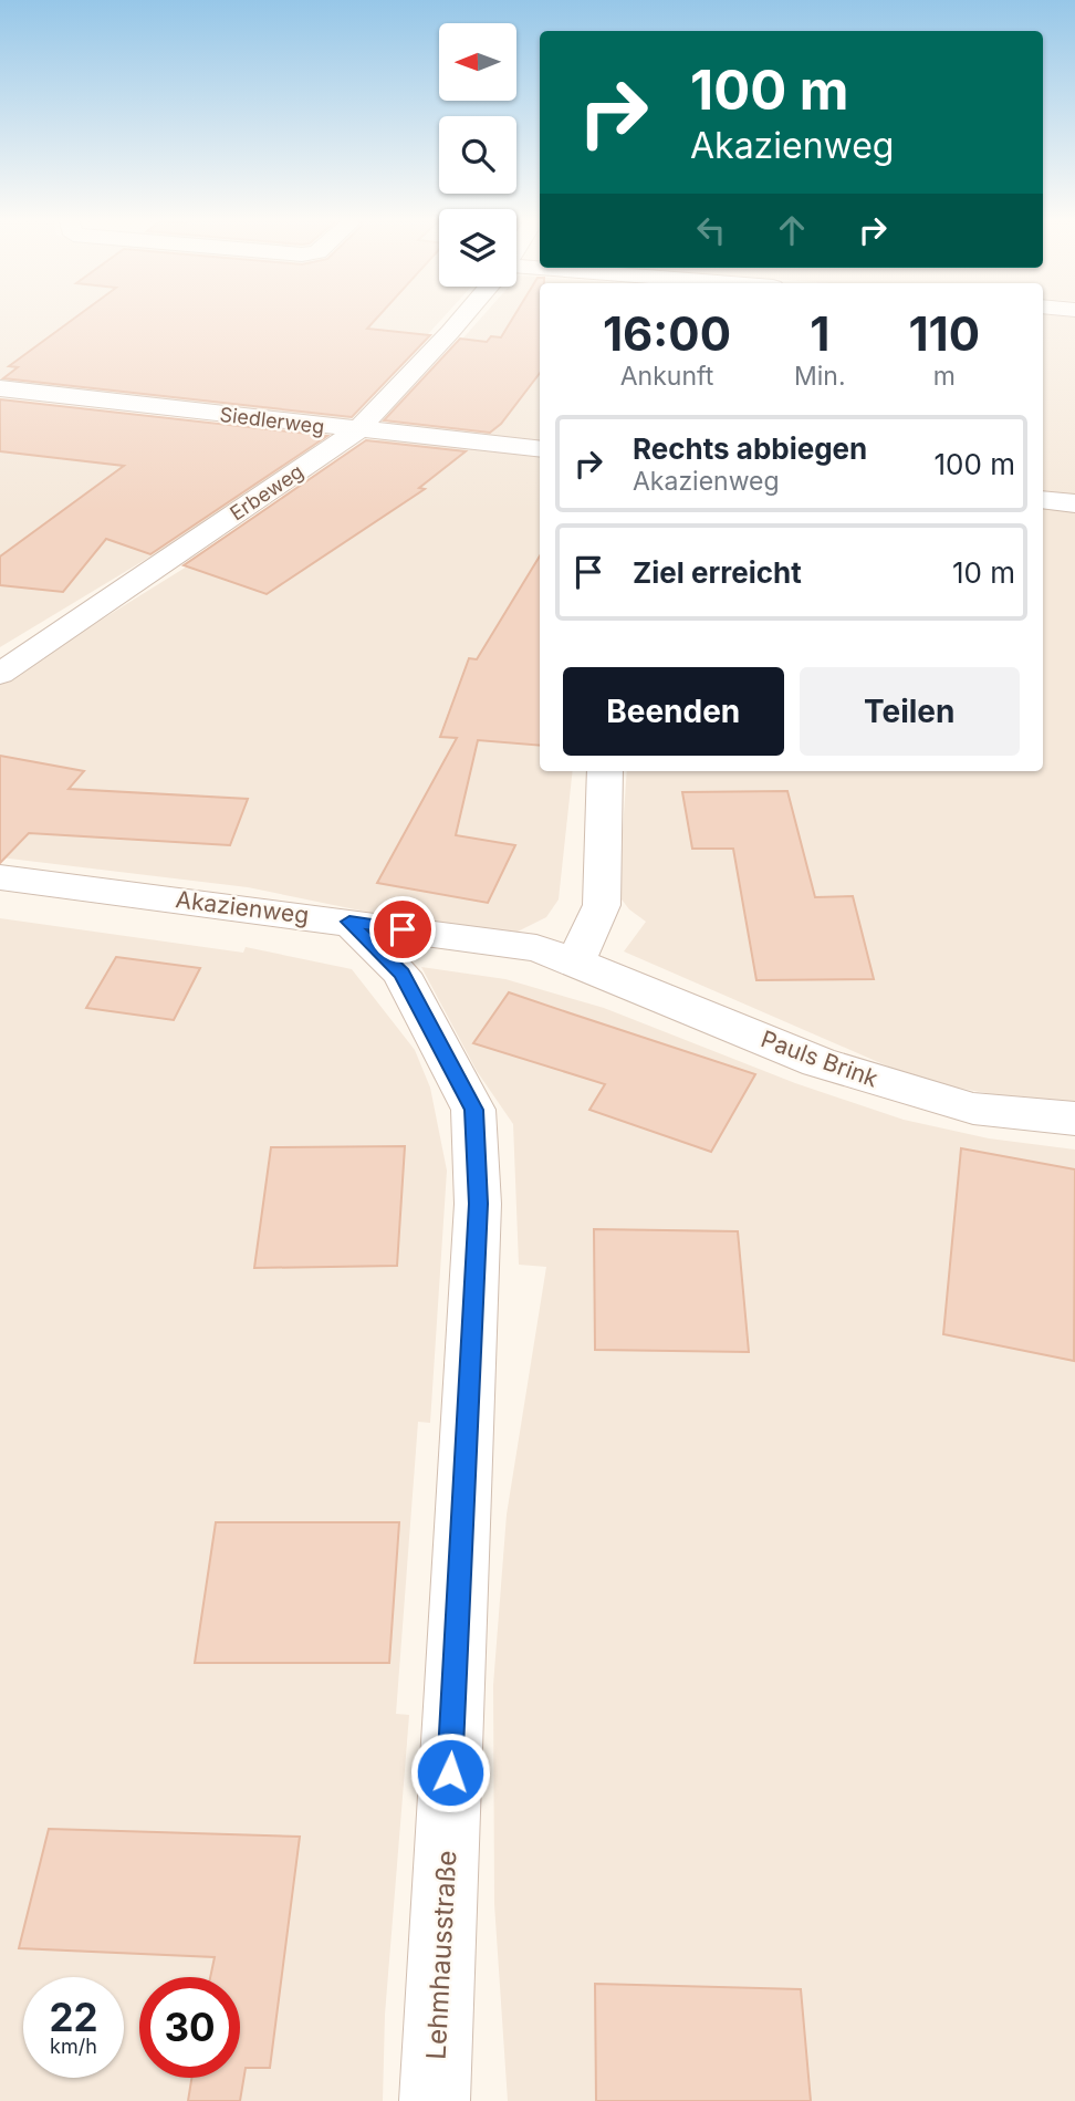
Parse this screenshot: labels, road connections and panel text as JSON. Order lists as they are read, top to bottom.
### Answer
{
  "streets": {
    "street": [
      "Siedlerweg",
      "Erbeweg",
      "Akazienweg",
      "Pauls Brink",
      "Lehmhausstraße"
    ]
  },
  "crossings": [
    ["Siedlerweg", "Erbeweg"],
    ["Akazienweg", "Pauls Brink"],
    ["Akazienweg", "Lehmhausstraße"]
  ],
  "north": "left",
  "page": {
    "turn": ["100 m", "Akazienweg"],
    "eta": [
      "16:00",
      "Ankunft",
      "1",
      "Min.",
      "110",
      "m"
    ],
    "list": [
      {
        "name": "Rechts abbiegen",
        "note": "Akazienweg",
        "value": "100 m"
      },
      {
        "name": "Ziel erreicht",
        "value": "10 m"
      }
    ],
    "buttons": ["Beenden", "Teilen"],
    "speed": "22 km/h",
    "limit": "30"
  }
}
